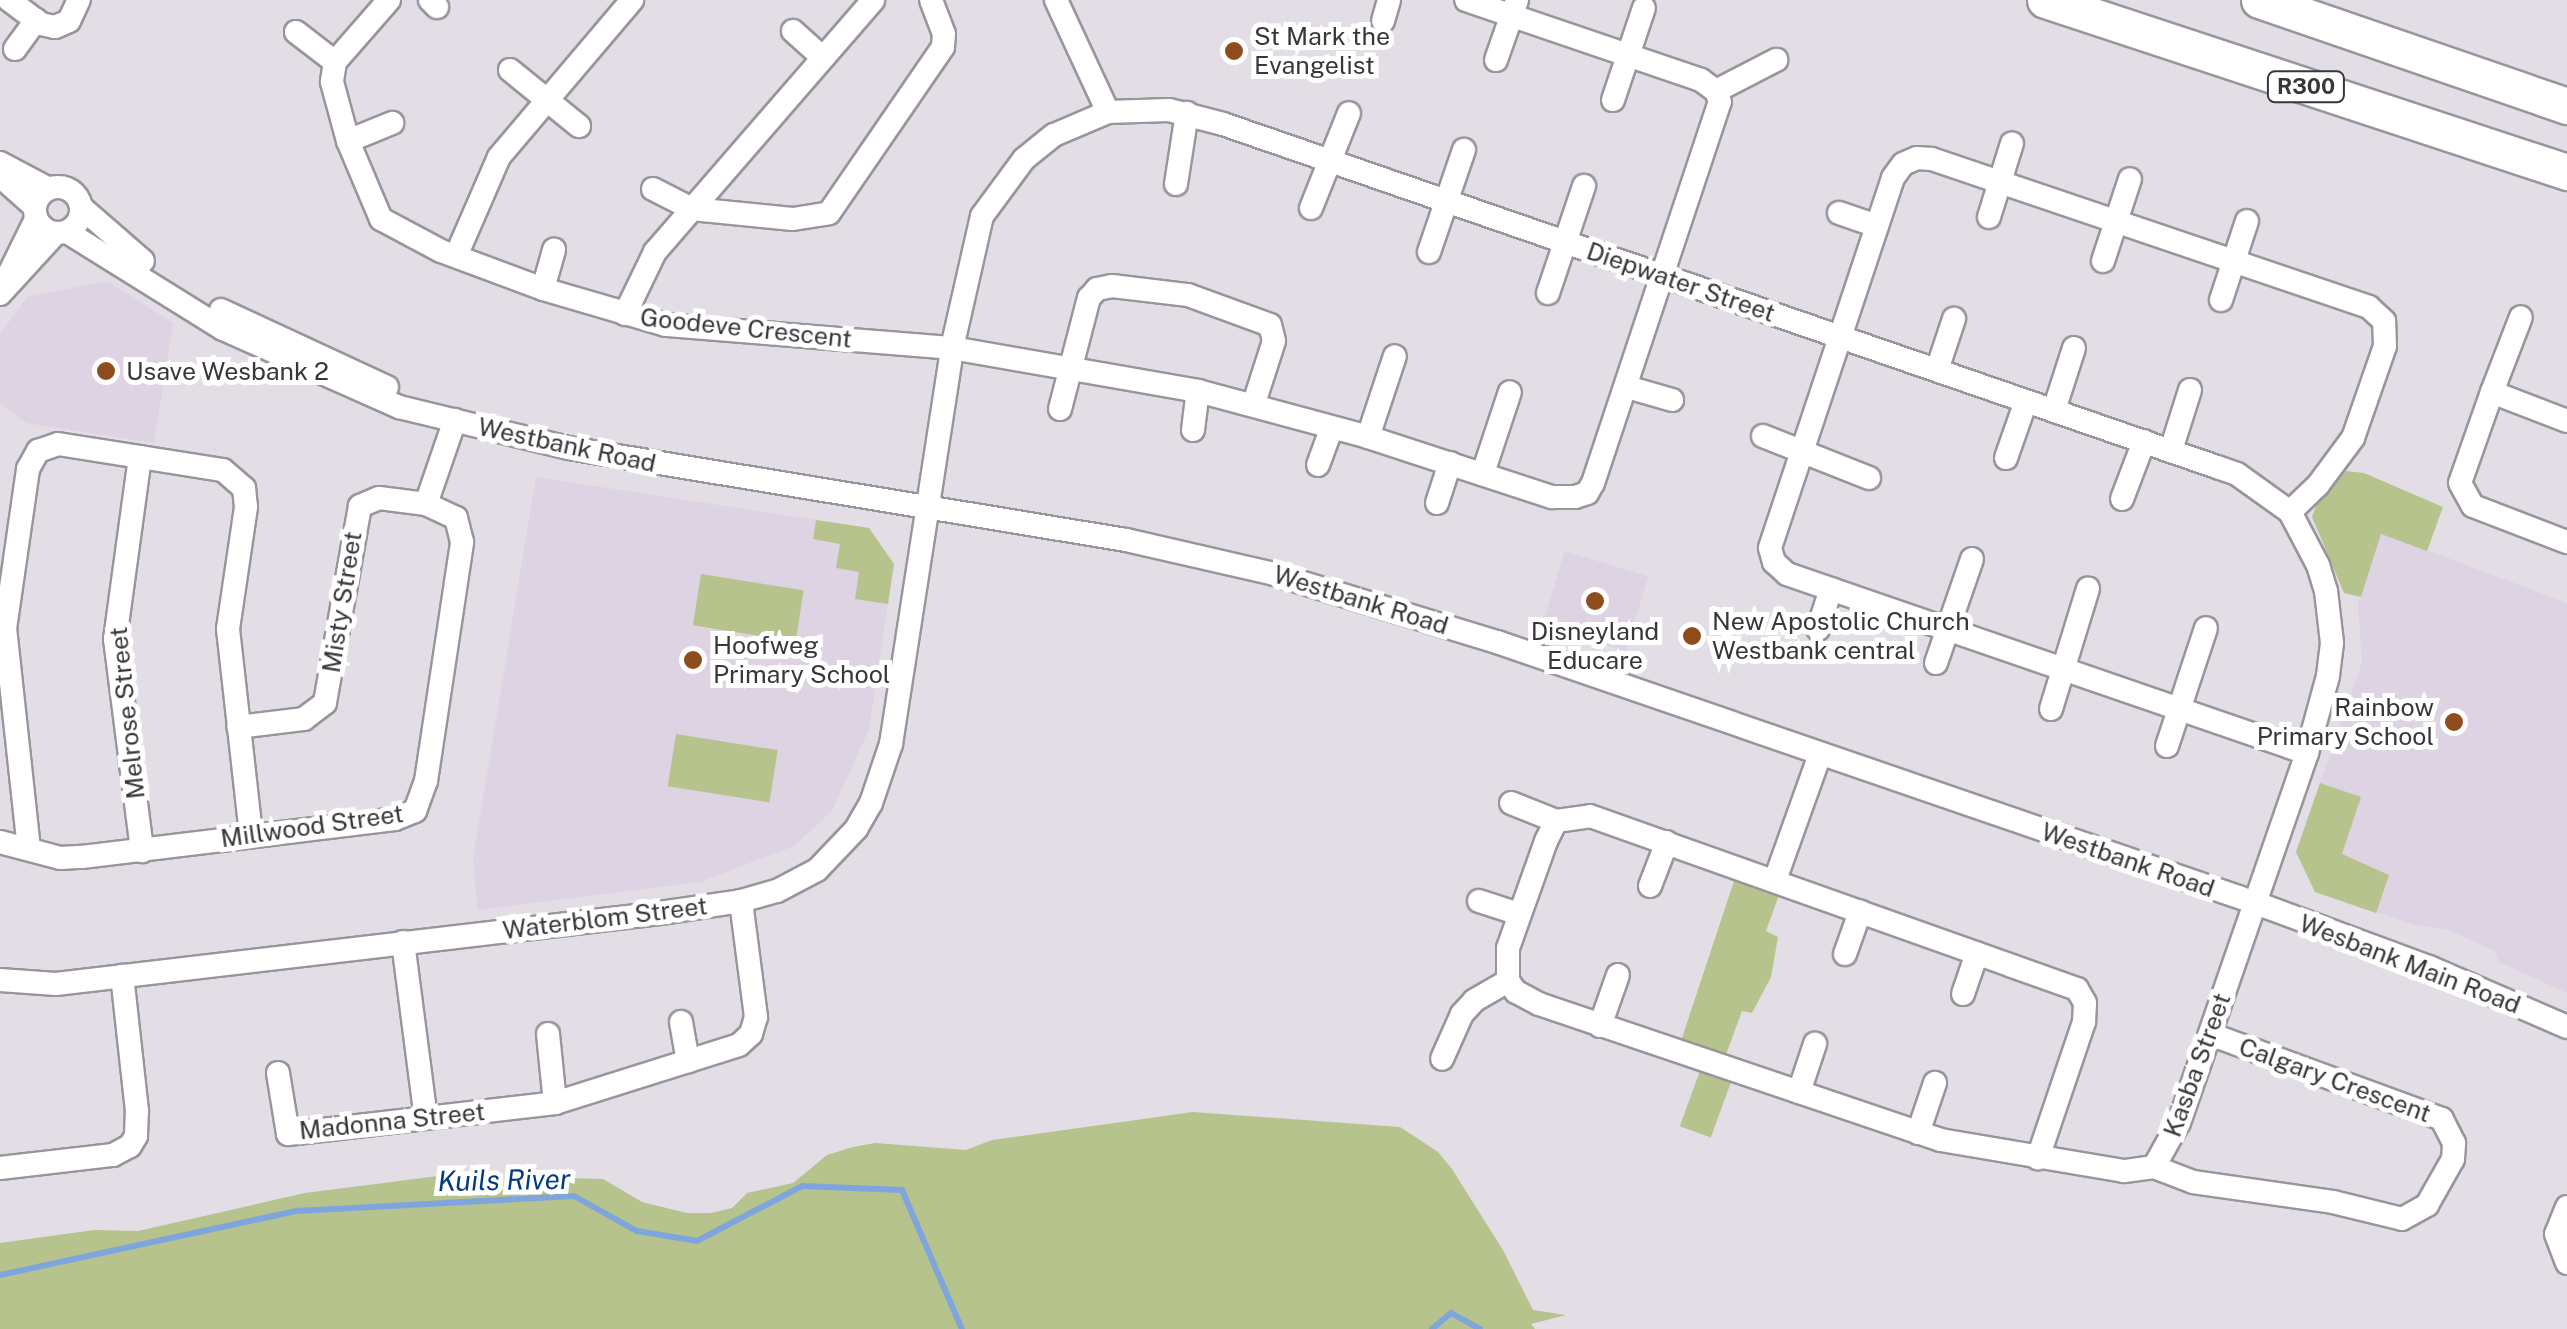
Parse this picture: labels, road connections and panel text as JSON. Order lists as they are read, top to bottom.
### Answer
{
  "streets": {
    "highway": ["R300"],
    "street": [
      "Diepwater Street",
      "Goodeve Crescent",
      "Westbank Road",
      "Misty Street",
      "Melrose Street",
      "Millwood Street",
      "Waterblom Street",
      "Wesbank Main Road",
      "Kasba Street",
      "Calgary Crescent",
      "Madonna Street"
    ]
  },
  "crossings": [
    ["Diepwater Street", "Goodeve Crescent"],
    ["Diepwater Street", "Westbank Road"],
    ["Diepwater Street", "Waterblom Street"],
    ["Diepwater Street", "Wesbank Main Road"],
    ["Diepwater Street", "Kasba Street"],
    ["Westbank Road", "Waterblom Street"],
    ["Westbank Road", "Wesbank Main Road"],
    ["Westbank Road", "Kasba Street"],
    ["Misty Street", "Millwood Street"],
    ["Melrose Street", "Millwood Street"],
    ["Waterblom Street", "Madonna Street"],
    ["Wesbank Main Road", "Kasba Street"],
    ["Kasba Street", "Calgary Crescent"]
  ],
  "water": ["Kuils River"],
  "places": [
    "St Mark the Evangelist",
    "Usave Wesbank 2",
    "Disneyland Educare",
    "New Apostolic Church Westbank central",
    "Hoofweg Primary School",
    "Rainbow Primary School"
  ]
}
